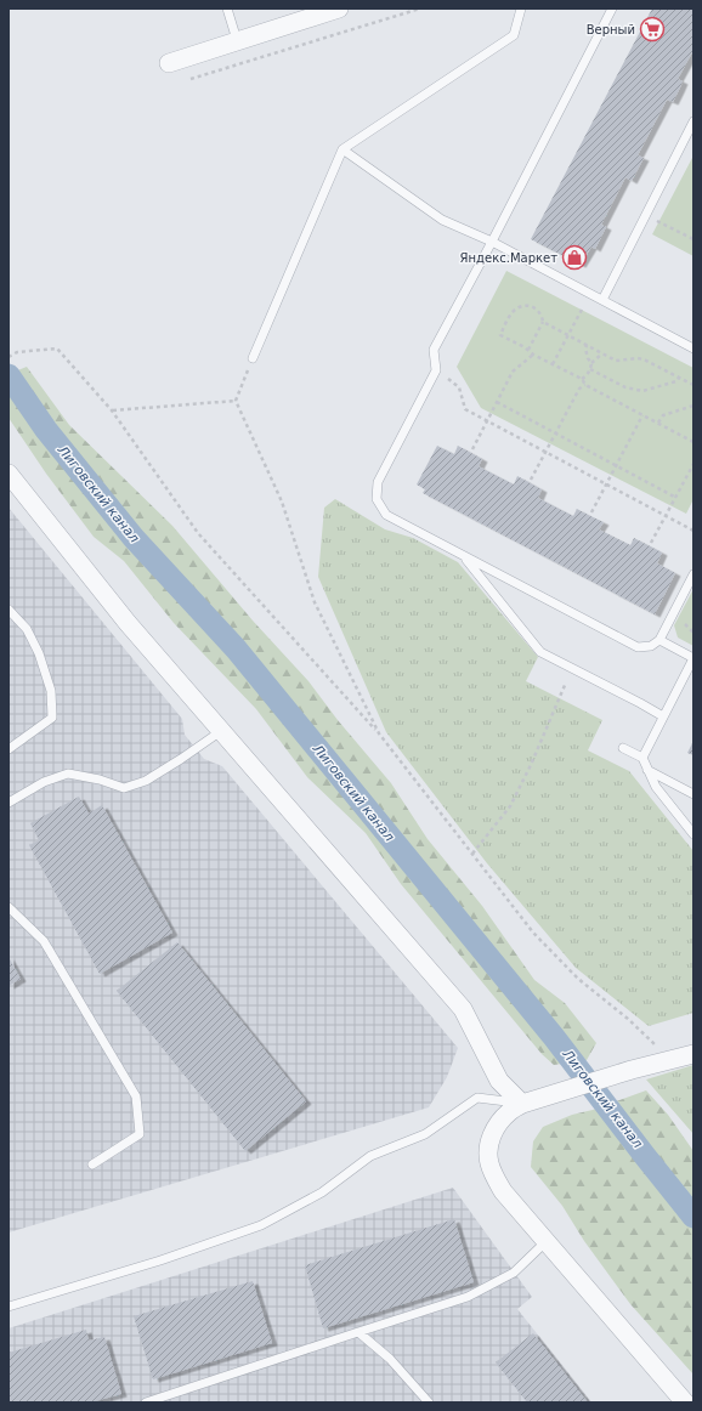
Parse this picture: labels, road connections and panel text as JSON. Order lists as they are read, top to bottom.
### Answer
{
  "water": ["Лиговский канал"],
  "places": {
    "supermarket": ["Верный"],
    "shop": ["Яндекс.Маркет"]
  }
}
